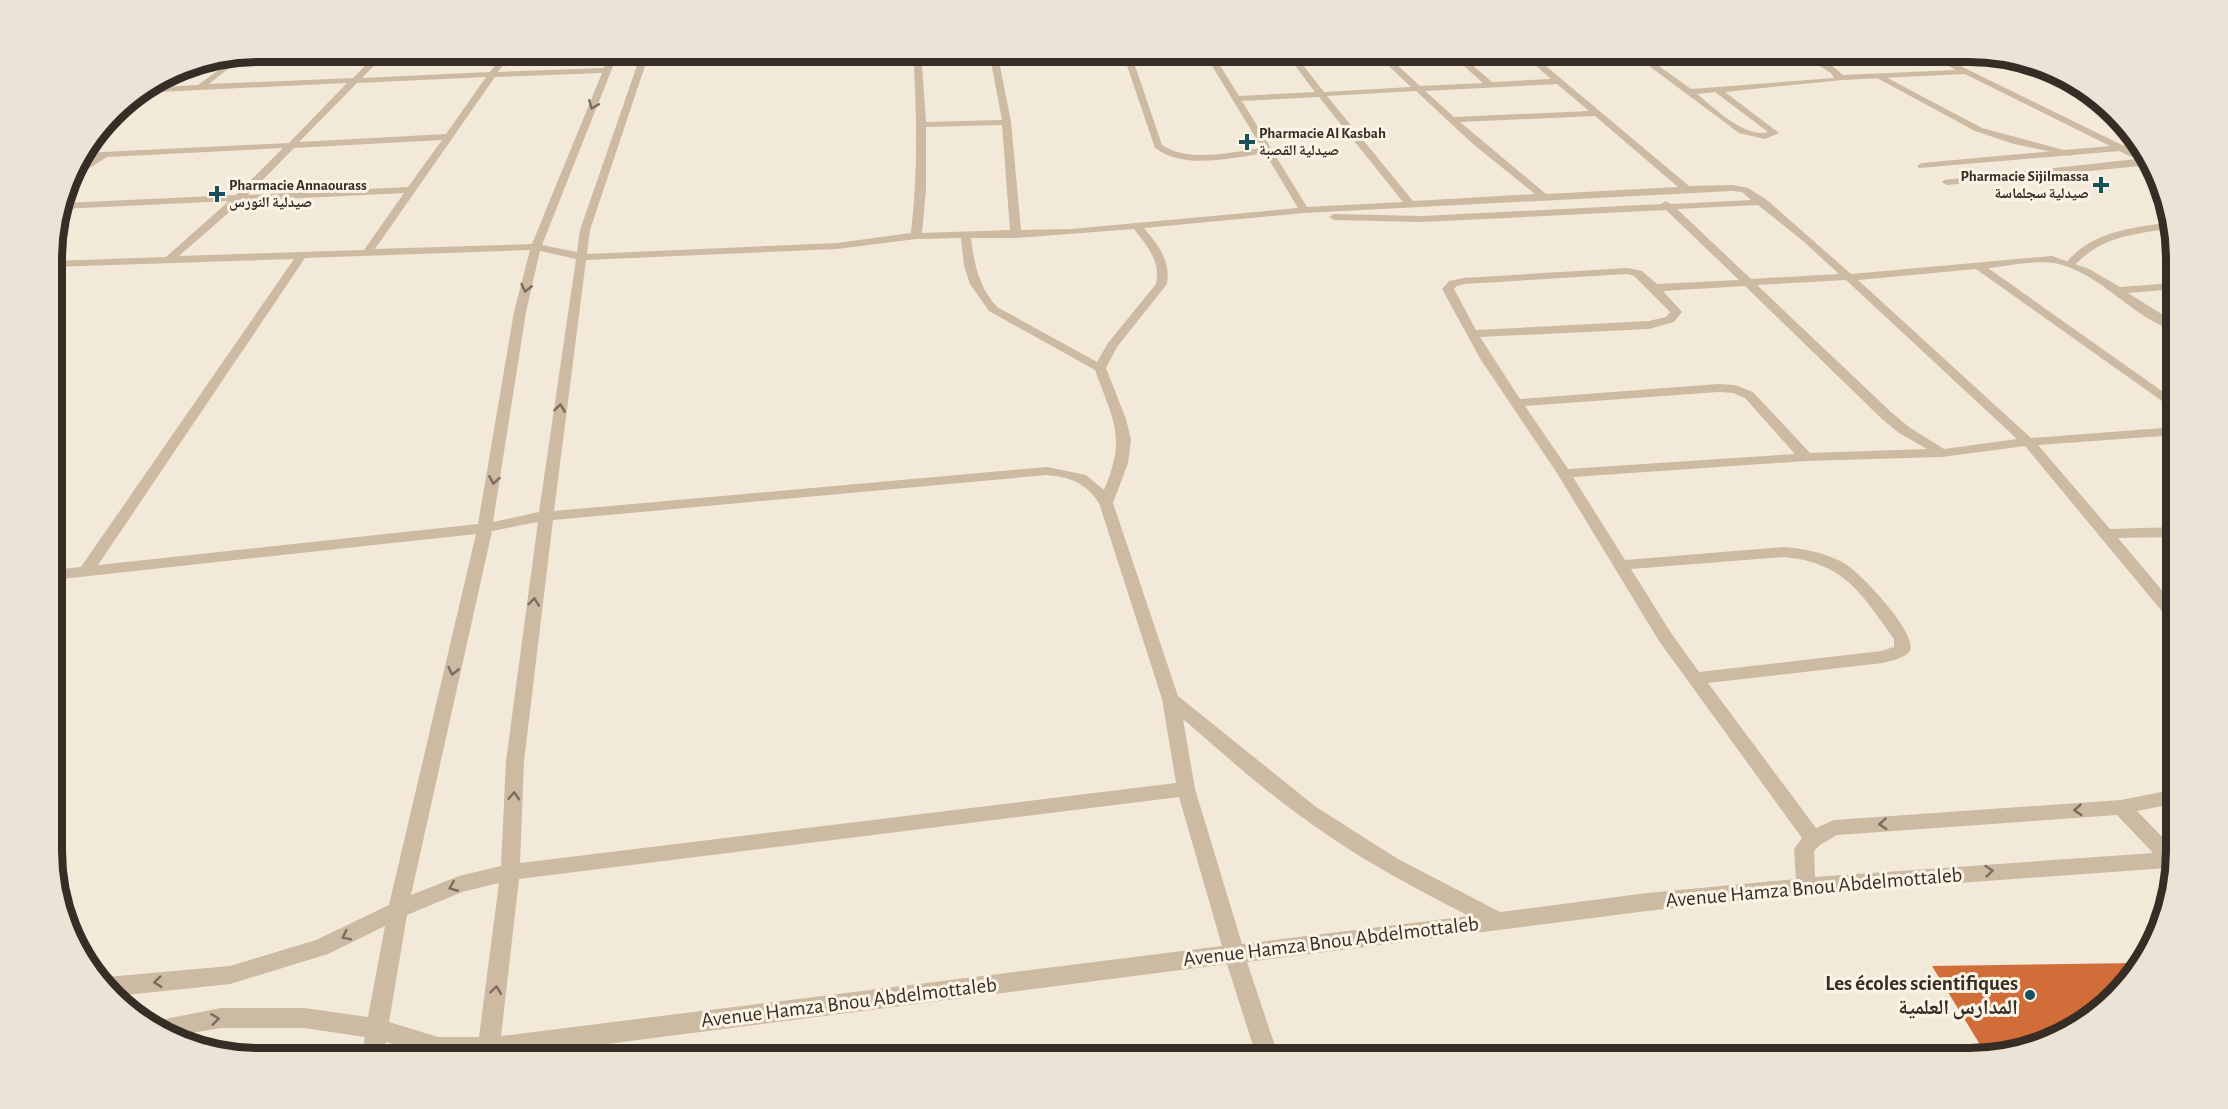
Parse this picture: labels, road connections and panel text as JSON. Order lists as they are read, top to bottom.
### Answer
{
  "streets": {
    "street": ["Avenue Hamza Bnou Abdelmottaleb"]
  },
  "places": {
    "health": ["Pharmacie Al Kasbah صيدلية القصبة", "Pharmacie Sijilmassa صيدلية سجلماسة", "Pharmacie Annaourass صيدلية النورس"],
    "other": ["Les écoles scientifiques المدارس العلمية"]
  }
}
